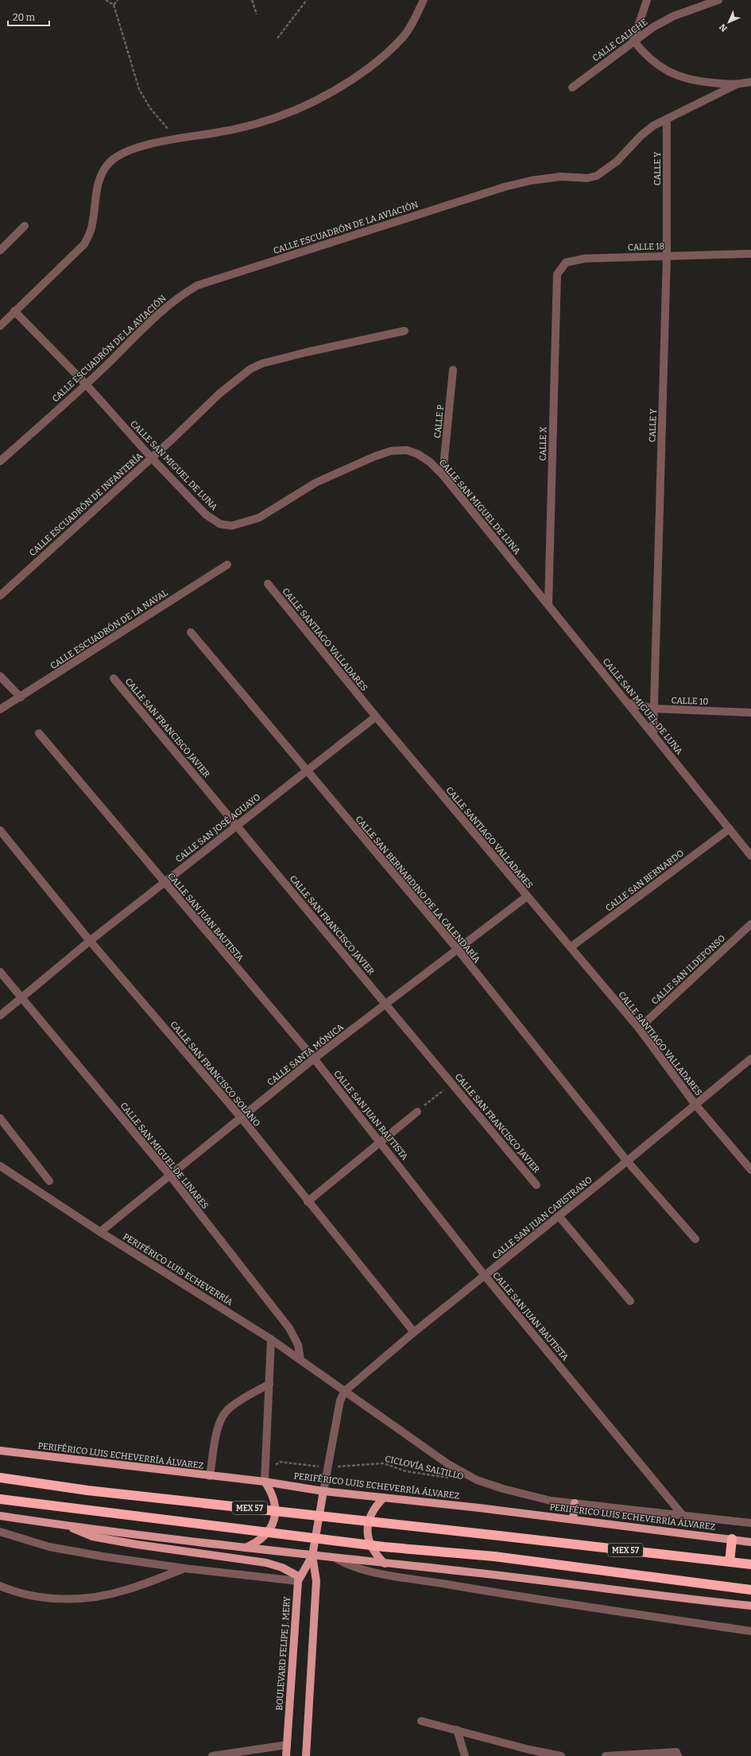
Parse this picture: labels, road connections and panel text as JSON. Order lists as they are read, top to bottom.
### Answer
{
  "streets": {
    "highway": ["MEX 57"],
    "main road": ["PERIFÉRICO LUIS ECHEVERRÍA ÁLVAREZ", "BOULEVARD FELIPE J. MERY"],
    "street": [
      "CALLE CALICHE",
      "CALLE Y",
      "CALLE ESCUADRÓN DE LA AVIACIÓN",
      "CALLE 18",
      "CALLE P",
      "CALLE X",
      "CALLE SAN MIGUEL DE LUNA",
      "CALLE ESCUADRÓN DE INFANTERÍA",
      "CALLE ESCUADRÓN DE LA NAVAL",
      "CALLE SANTIAGO VALLADARES",
      "CALLE 10",
      "CALLE SAN FRANCISCO JAVIER",
      "CALLE SAN JOSÉ AGUAYO",
      "CALLE SAN BERNARDO",
      "CALLE SAN BERNARDINO DE LA CALENDARÍA",
      "CALLE SAN JUAN BAUTISTA",
      "CALLE SAN ILDEFONSO",
      "CALLE SANTA MÓNICA",
      "CALLE SAN FRANCISCO SOLANO",
      "CALLE SAN MIGUEL DE LINARES",
      "CALLE SAN JUAN CAPISTRANO",
      "PERIFÉRICO LUIS ECHEVERRÍA"
    ],
    "path": ["CICLOVÍA SALTILLO"]
  },
  "crossings": [
    ["CALLE Y", "CALLE ESCUADRÓN DE LA AVIACIÓN"],
    ["CALLE Y", "CALLE 18"],
    ["CALLE Y", "CALLE SAN MIGUEL DE LUNA"],
    ["CALLE Y", "CALLE 10"],
    ["CALLE ESCUADRÓN DE LA AVIACIÓN", "CALLE SAN MIGUEL DE LUNA"],
    ["CALLE 18", "CALLE X"],
    ["CALLE P", "CALLE SAN MIGUEL DE LUNA"],
    ["CALLE X", "CALLE SAN MIGUEL DE LUNA"],
    ["CALLE SAN MIGUEL DE LUNA", "CALLE ESCUADRÓN DE INFANTERÍA"],
    ["CALLE SAN MIGUEL DE LUNA", "CALLE 10"],
    ["CALLE SAN MIGUEL DE LUNA", "CALLE SAN BERNARDO"],
    ["CALLE SANTIAGO VALLADARES", "CALLE SAN JOSÉ AGUAYO"],
    ["CALLE SANTIAGO VALLADARES", "CALLE SAN BERNARDO"],
    ["CALLE SANTIAGO VALLADARES", "CALLE SAN ILDEFONSO"],
    ["CALLE SANTIAGO VALLADARES", "CALLE SANTA MÓNICA"],
    ["CALLE SANTIAGO VALLADARES", "CALLE SAN JUAN CAPISTRANO"],
    ["CALLE SAN FRANCISCO JAVIER", "CALLE SAN JOSÉ AGUAYO"],
    ["CALLE SAN FRANCISCO JAVIER", "CALLE SANTA MÓNICA"],
    ["CALLE SAN JOSÉ AGUAYO", "CALLE SAN BERNARDINO DE LA CALENDARÍA"],
    ["CALLE SAN JOSÉ AGUAYO", "CALLE SAN JUAN BAUTISTA"],
    ["CALLE SAN JOSÉ AGUAYO", "CALLE SAN FRANCISCO SOLANO"],
    ["CALLE SAN JOSÉ AGUAYO", "CALLE SAN MIGUEL DE LINARES"],
    ["CALLE SAN BERNARDINO DE LA CALENDARÍA", "CALLE SANTA MÓNICA"],
    ["CALLE SAN BERNARDINO DE LA CALENDARÍA", "CALLE SAN JUAN CAPISTRANO"],
    ["CALLE SAN JUAN BAUTISTA", "CALLE SANTA MÓNICA"],
    ["CALLE SAN JUAN BAUTISTA", "CALLE SAN JUAN CAPISTRANO"],
    ["CALLE SAN JUAN BAUTISTA", "PERIFÉRICO LUIS ECHEVERRÍA ÁLVAREZ"],
    ["CALLE SANTA MÓNICA", "CALLE SAN FRANCISCO SOLANO"],
    ["CALLE SANTA MÓNICA", "CALLE SAN MIGUEL DE LINARES"],
    ["CALLE SANTA MÓNICA", "PERIFÉRICO LUIS ECHEVERRÍA"],
    ["CALLE SAN FRANCISCO SOLANO", "CALLE SAN JUAN CAPISTRANO"],
    ["CALLE SAN MIGUEL DE LINARES", "PERIFÉRICO LUIS ECHEVERRÍA"],
    ["CALLE SAN JUAN CAPISTRANO", "PERIFÉRICO LUIS ECHEVERRÍA"],
    ["CALLE SAN JUAN CAPISTRANO", "PERIFÉRICO LUIS ECHEVERRÍA ÁLVAREZ"],
    ["CALLE SAN JUAN CAPISTRANO", "BOULEVARD FELIPE J. MERY"],
    ["PERIFÉRICO LUIS ECHEVERRÍA", "PERIFÉRICO LUIS ECHEVERRÍA ÁLVAREZ"],
    ["PERIFÉRICO LUIS ECHEVERRÍA", "BOULEVARD FELIPE J. MERY"],
    ["PERIFÉRICO LUIS ECHEVERRÍA ÁLVAREZ", "BOULEVARD FELIPE J. MERY"],
    ["CICLOVÍA SALTILLO", "BOULEVARD FELIPE J. MERY"]
  ],
  "scale_bar": "20 m",
  "north": "bottom left"
}
